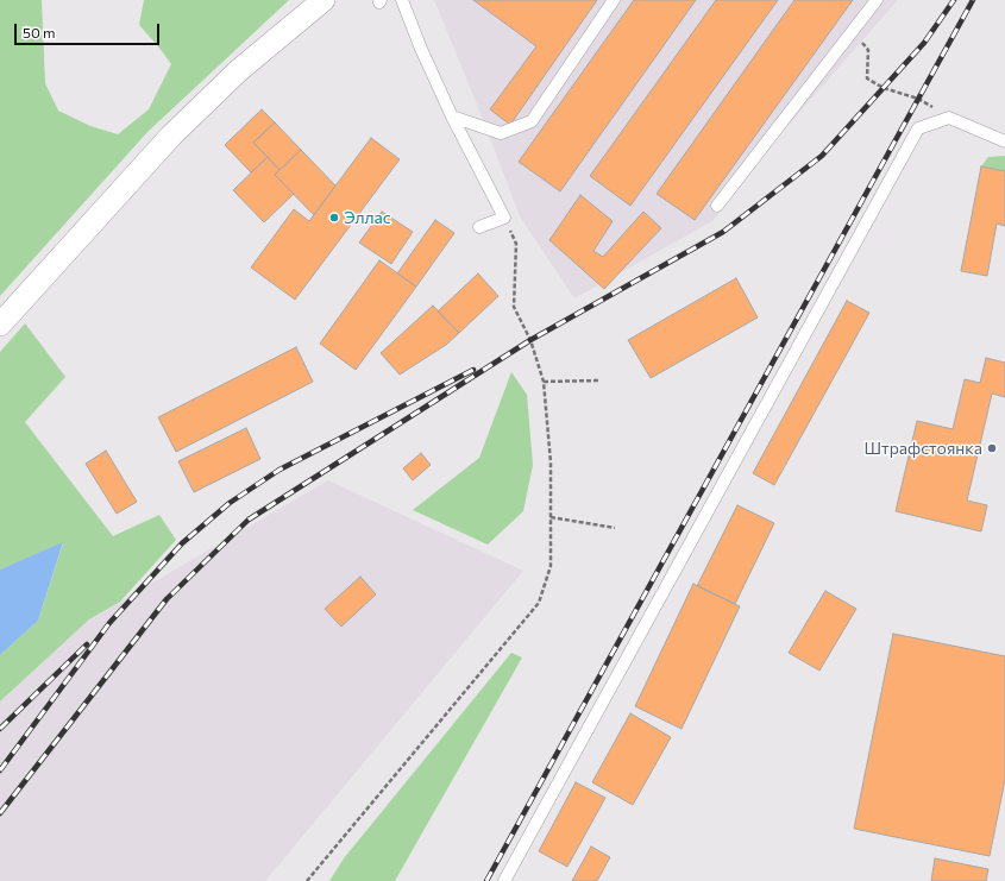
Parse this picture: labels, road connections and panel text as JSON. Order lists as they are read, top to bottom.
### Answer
{
  "places": ["Эллас", "Штрафстоянка"],
  "scale_bar": "50 m"
}
